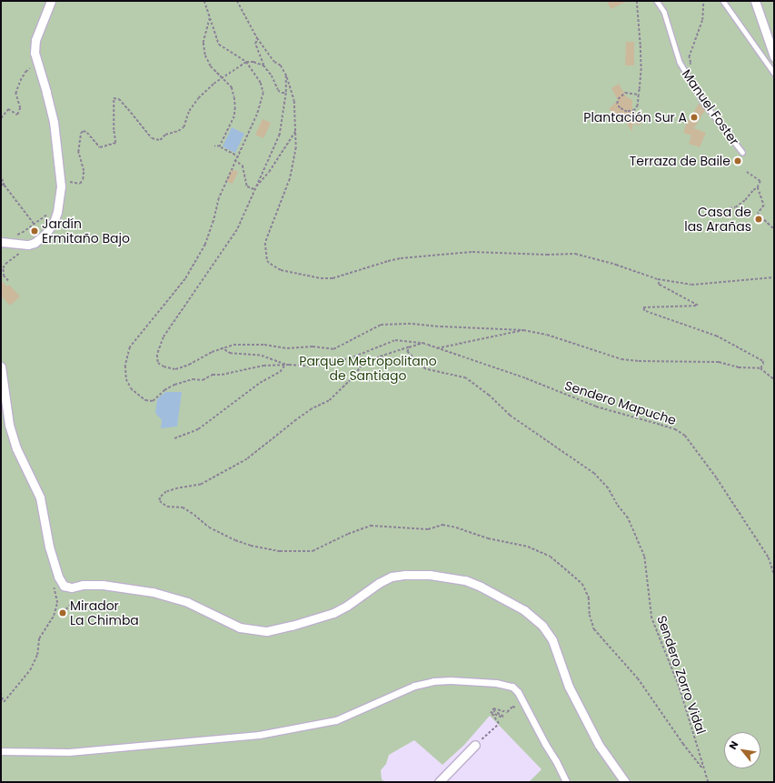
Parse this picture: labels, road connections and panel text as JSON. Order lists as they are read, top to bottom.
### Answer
{
  "streets": {
    "lane": ["Manuel Foster"],
    "path": ["Sendero Mapuche", "Sendero Zorro Vidal"]
  },
  "parks": ["Parque Metropolitano de Santiago"],
  "places": [
    "Plantación Sur A",
    "Terraza de Baile",
    "Casa de las Arañas",
    "Jardín Ermitaño Bajo",
    "Mirador La Chimba"
  ],
  "north": "top left"
}
